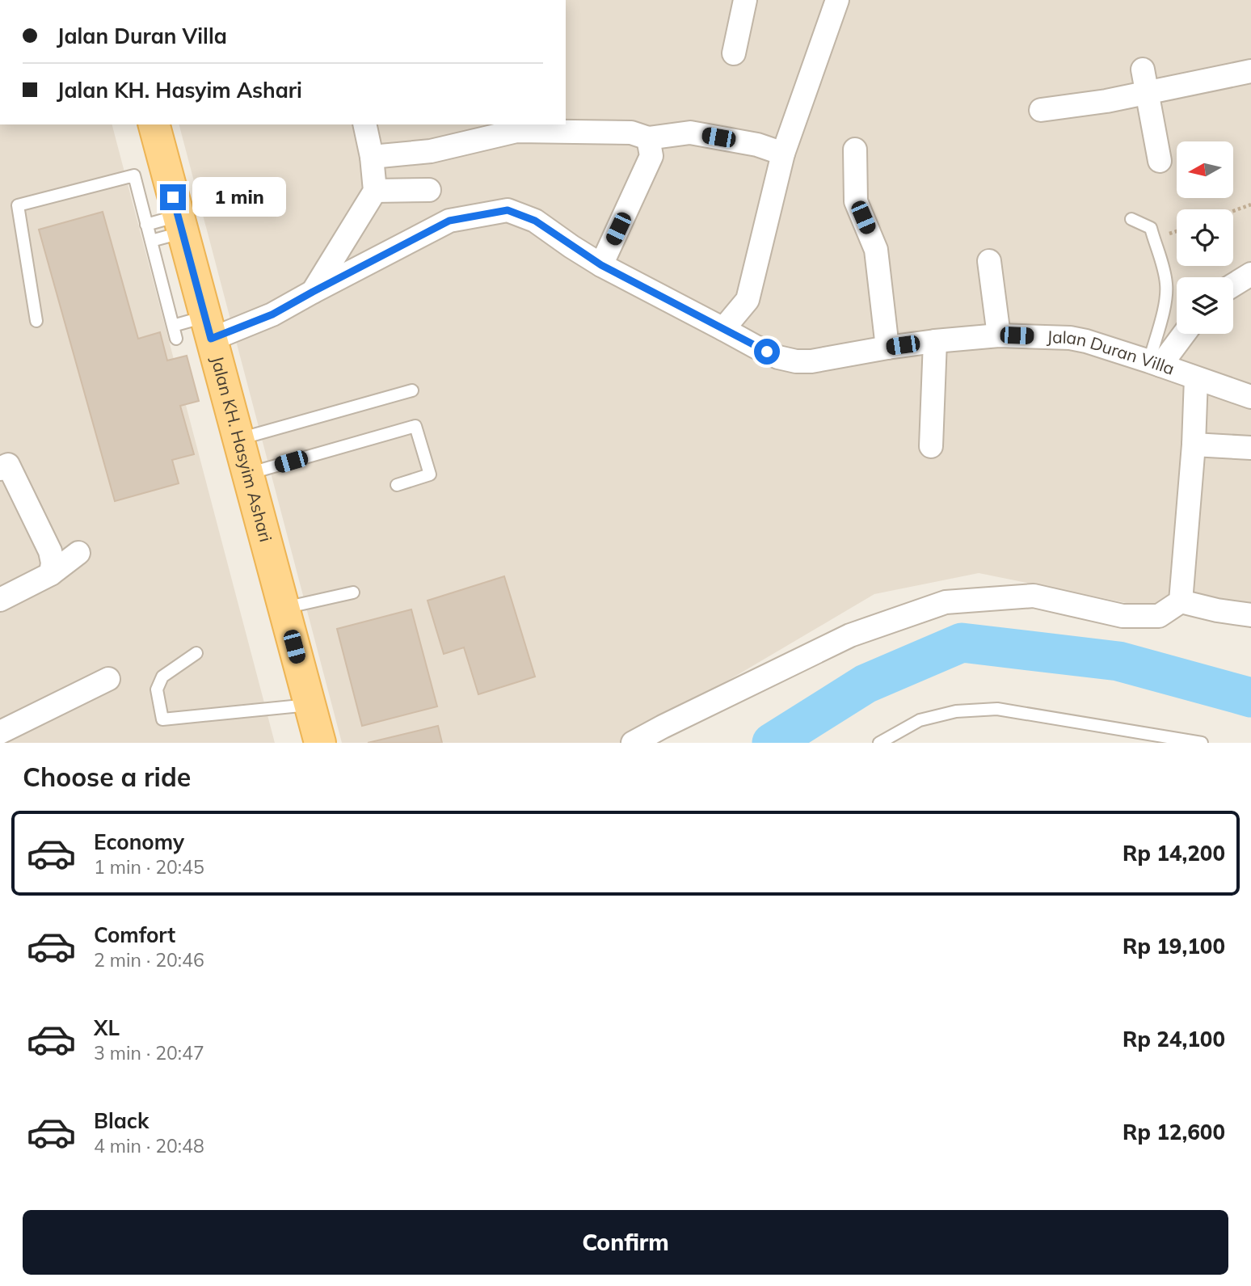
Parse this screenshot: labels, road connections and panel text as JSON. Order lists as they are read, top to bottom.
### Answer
{
  "streets": {
    "main road": ["Jalan KH. Hasyim Ashari"],
    "street": ["Jalan Duran Villa"]
  },
  "crossings": [
    ["Jalan Duran Villa", "Jalan KH. Hasyim Ashari"]
  ],
  "north": "left",
  "page": {
    "banner": ["Jalan Duran Villa", "Jalan KH. Hasyim Ashari"],
    "bubble": "1 min",
    "heading": "Choose a ride",
    "list": [
      {
        "name": "Economy",
        "note": "1 min · 20:45",
        "value": "Rp 14,200"
      },
      {
        "name": "Comfort",
        "note": "2 min · 20:46",
        "value": "Rp 19,100"
      },
      {
        "name": "XL",
        "note": "3 min · 20:47",
        "value": "Rp 24,100"
      },
      {
        "name": "Black",
        "note": "4 min · 20:48",
        "value": "Rp 12,600"
      }
    ],
    "buttons": "Confirm"
  }
}
